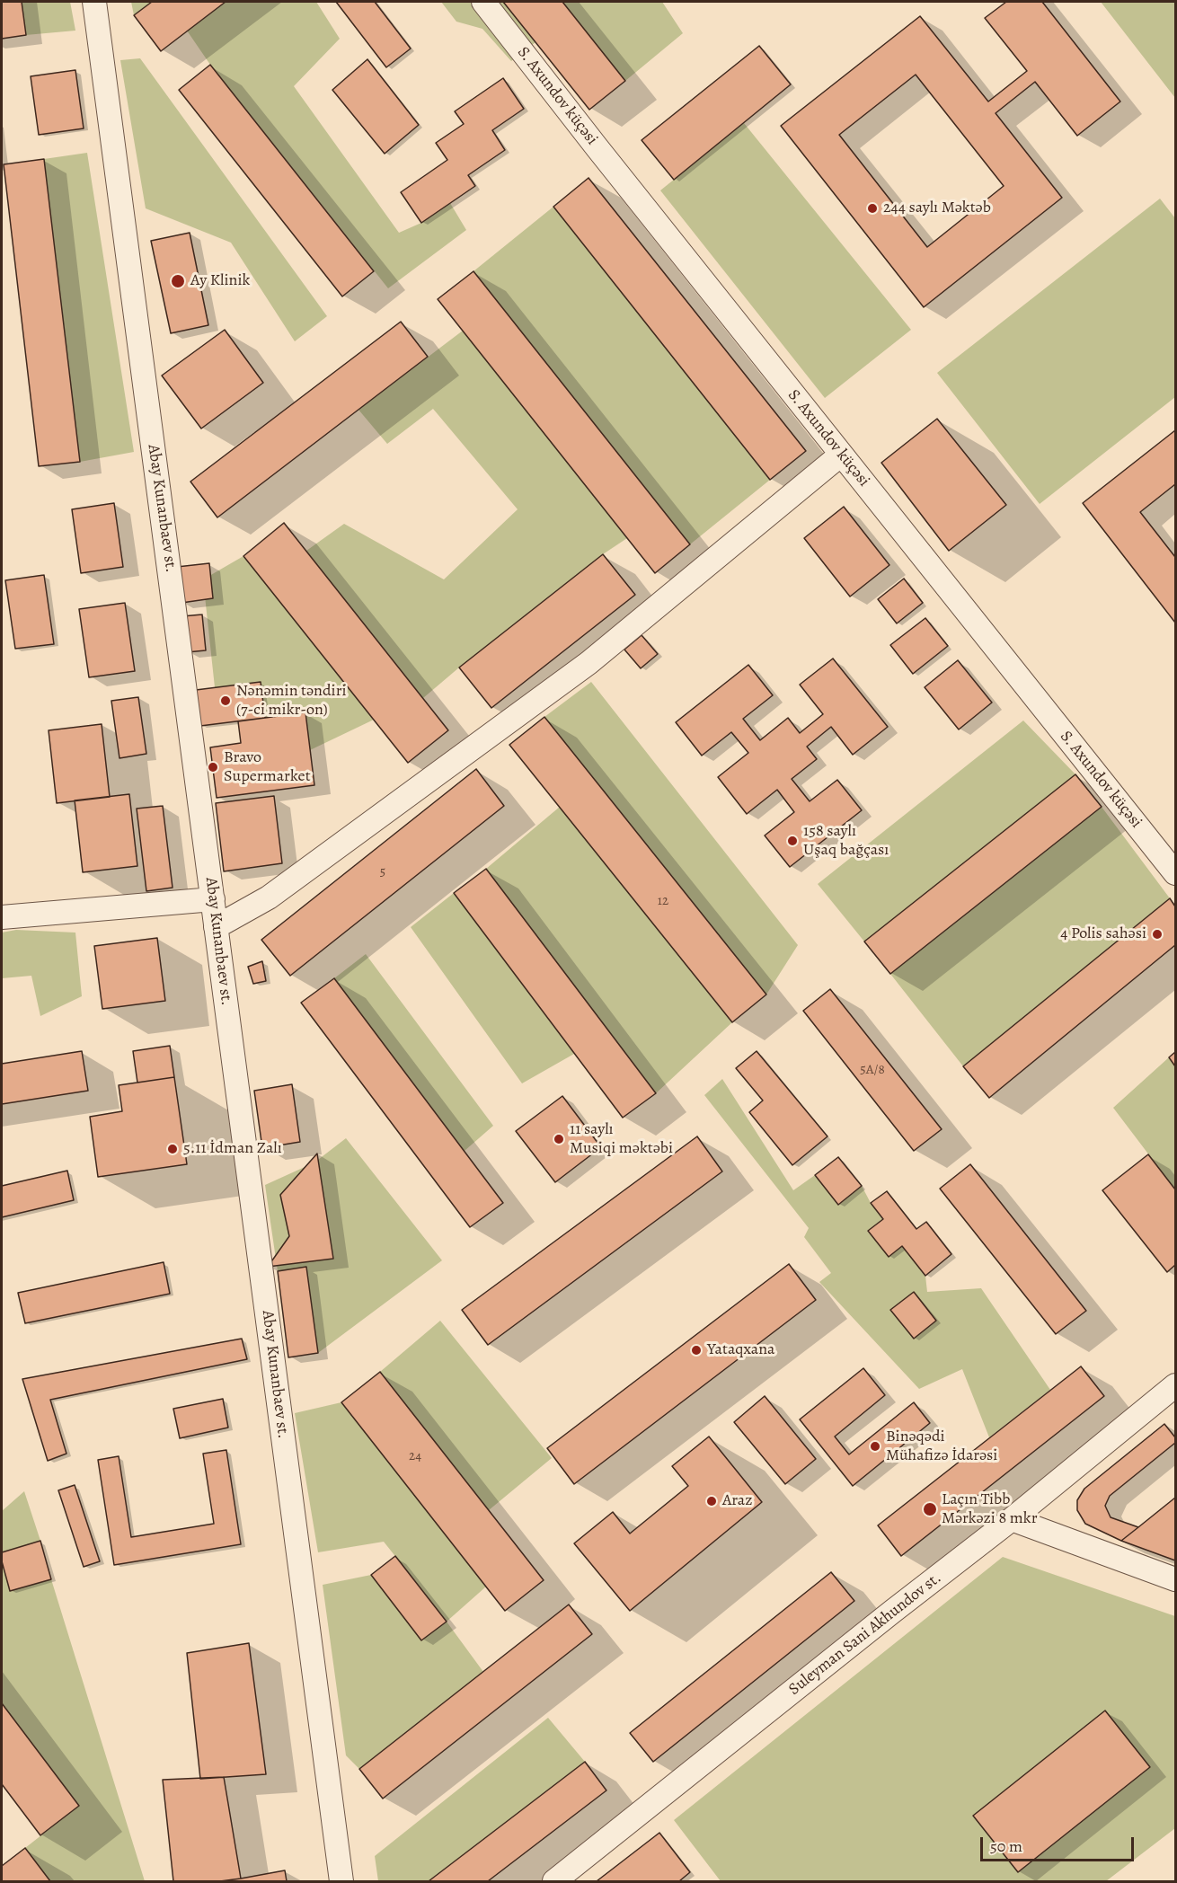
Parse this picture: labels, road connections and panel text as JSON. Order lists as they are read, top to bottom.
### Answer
{
  "streets": {
    "street": ["S. Axundov küçəsi", "Abay Kunanbaev st.", "Suleyman Sani Akhundov st."]
  },
  "places": [
    "244 saylı Məktəb",
    "Ay Klinik",
    "Nənəmin təndiri (7-ci mikr-on)",
    "Bravo Supermarket",
    "158 saylı Uşaq bağçası",
    "4 Polis sahəsi",
    "11 saylı Musiqi məktəbi",
    "5.11 İdman Zalı",
    "Yataqxana",
    "Binəqədi Mühafizə İdarəsi",
    "Araz",
    "Laçın Tibb Mərkəzi 8 mkr"
  ],
  "house_numbers": [
    "5",
    "12",
    "5A/8",
    "24"
  ],
  "scale_bar": "50 m"
}
